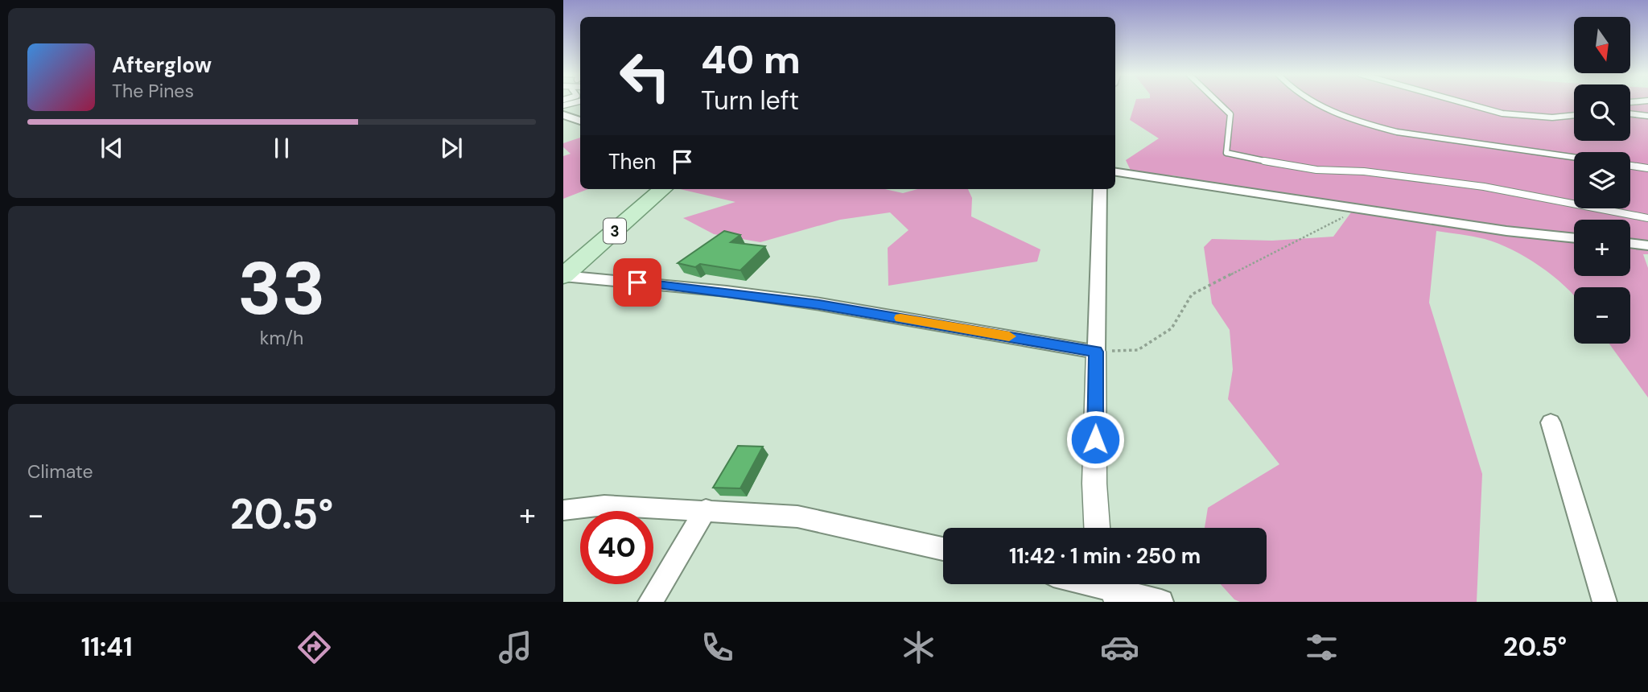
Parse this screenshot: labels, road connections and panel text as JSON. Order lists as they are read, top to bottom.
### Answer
{
  "streets": {
    "main road": ["3"]
  },
  "north": "bottom",
  "page": {
    "map_buttons": ["+", "−"],
    "turn": ["40 m", "Turn left"],
    "song": ["Afterglow", "The Pines"],
    "then": "Then",
    "tile": [
      ["33", "km/h"],
      "Climate"
    ],
    "heat": ["−", "20.5°", "+"],
    "limit": "40",
    "trip": "11:42 · 1 min · 250 m",
    "tabs": ["11:41", "20.5°"]
  }
}
